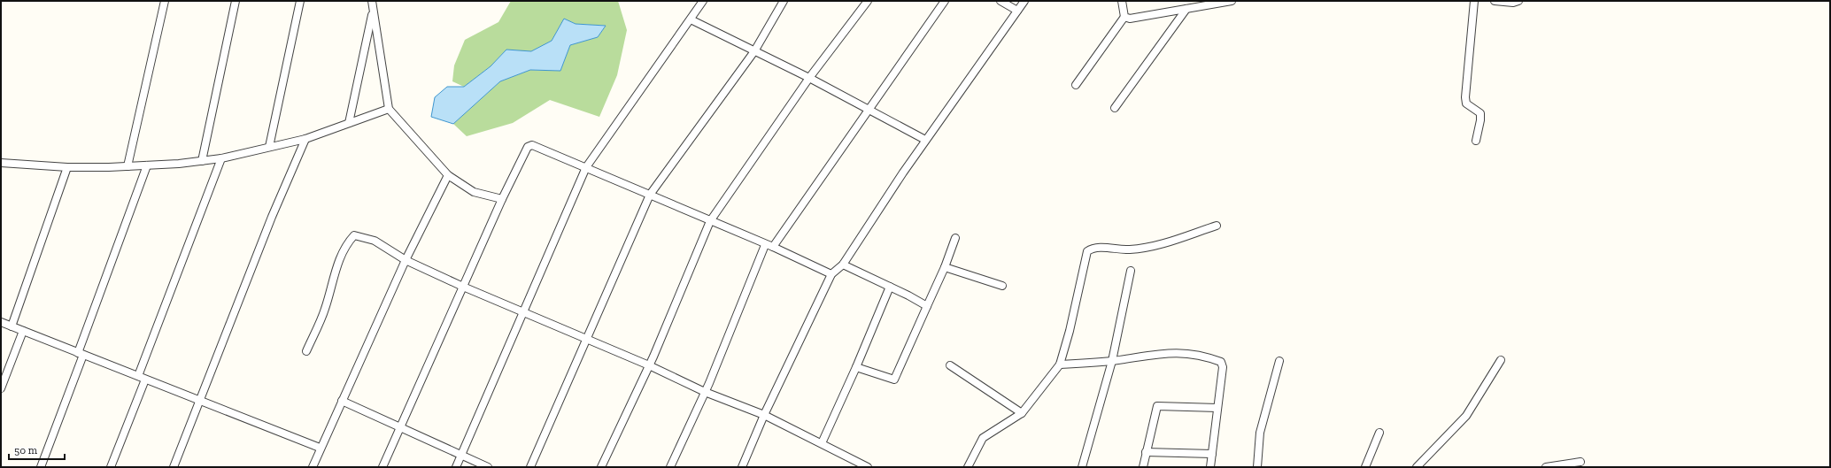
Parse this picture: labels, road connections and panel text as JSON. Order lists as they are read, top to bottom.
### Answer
{
  "scale_bar": "50 m"
}
